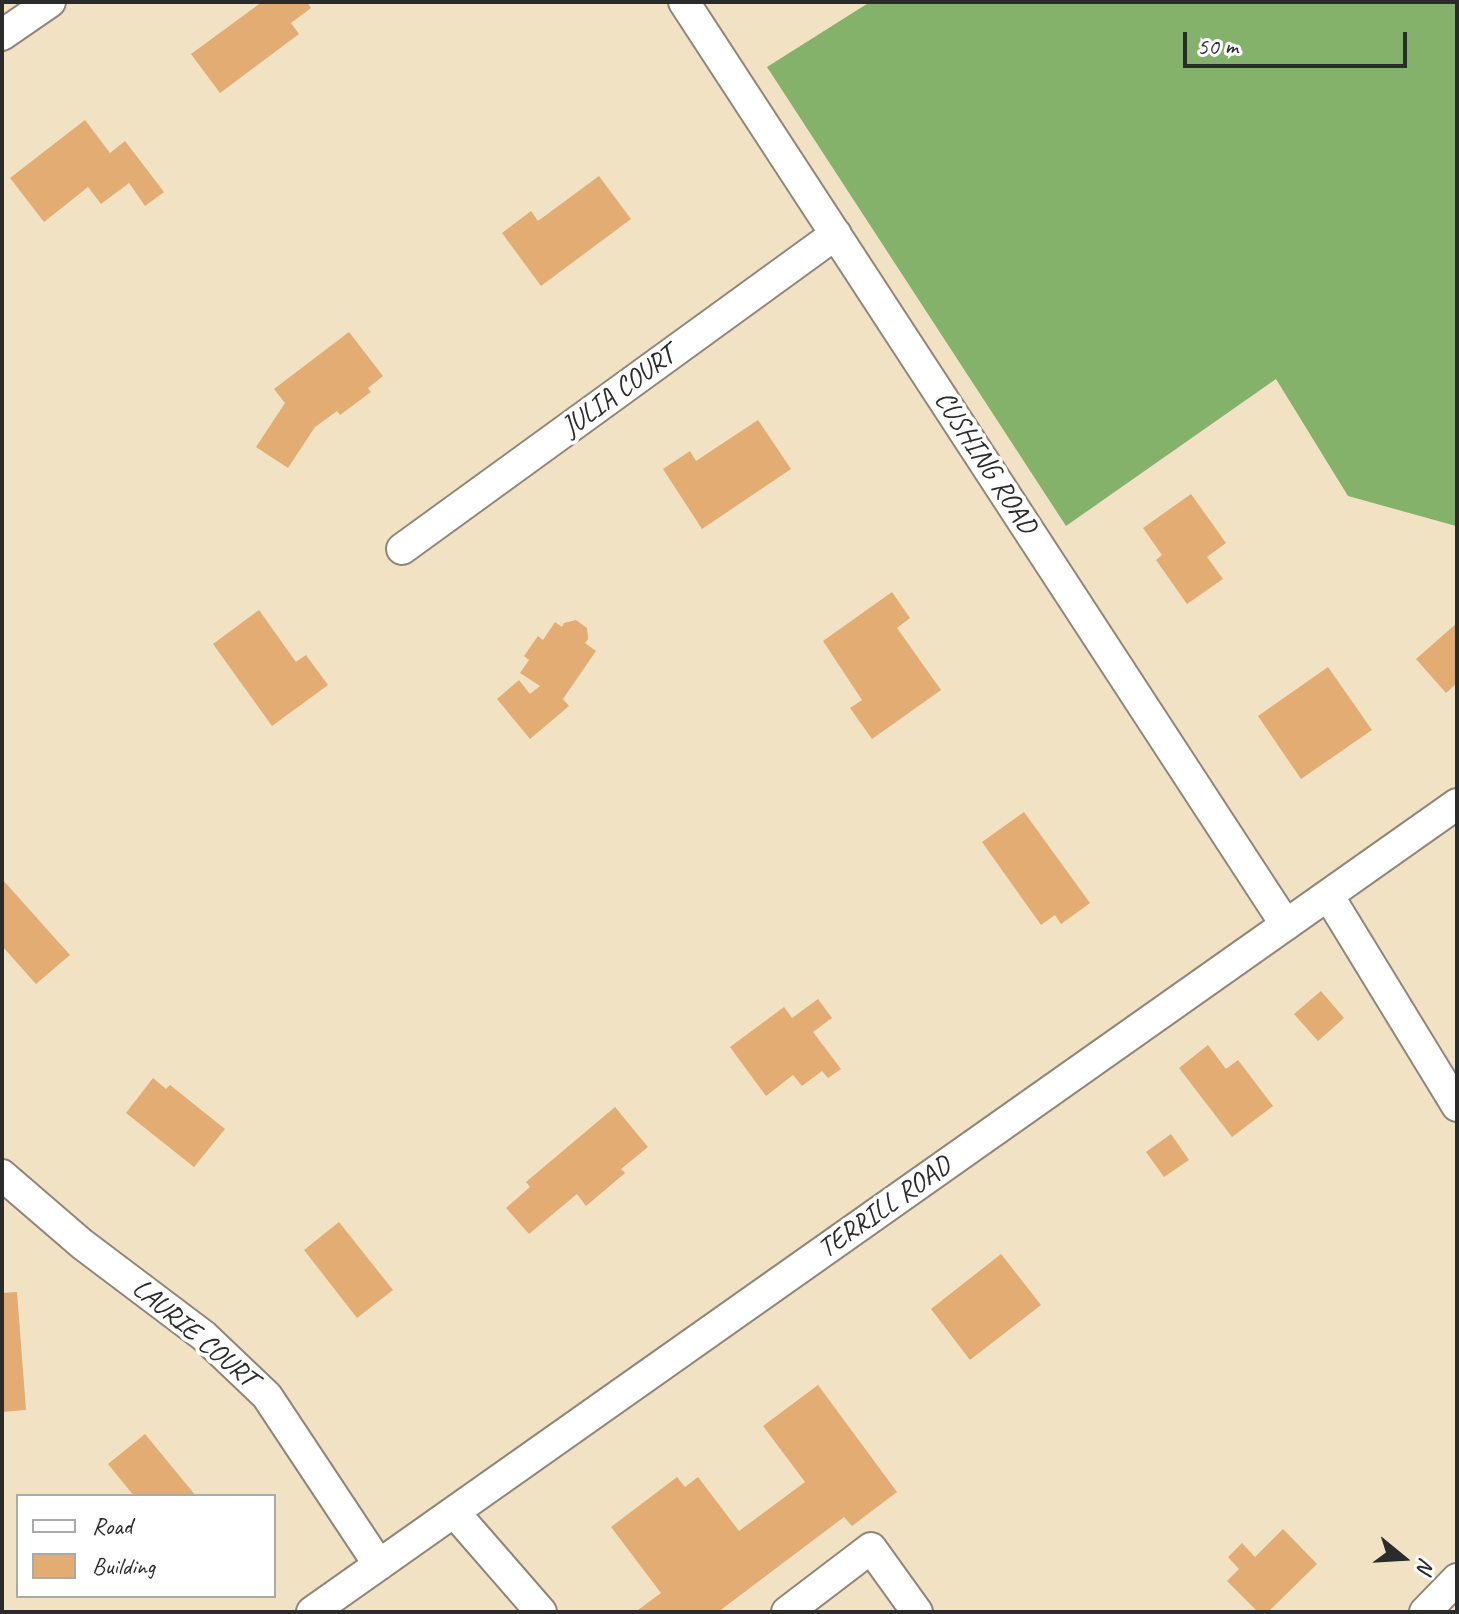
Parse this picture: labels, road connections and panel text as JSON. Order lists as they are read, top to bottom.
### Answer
{
  "streets": {
    "street": [
      "JULIA COURT",
      "CUSHING ROAD",
      "TERRILL ROAD",
      "LAURIE COURT"
    ]
  },
  "crossings": [
    ["JULIA COURT", "CUSHING ROAD"],
    ["CUSHING ROAD", "TERRILL ROAD"],
    ["TERRILL ROAD", "LAURIE COURT"]
  ],
  "legend": ["Road", "Building"],
  "scale_bar": "50 m",
  "north": "right"
}
